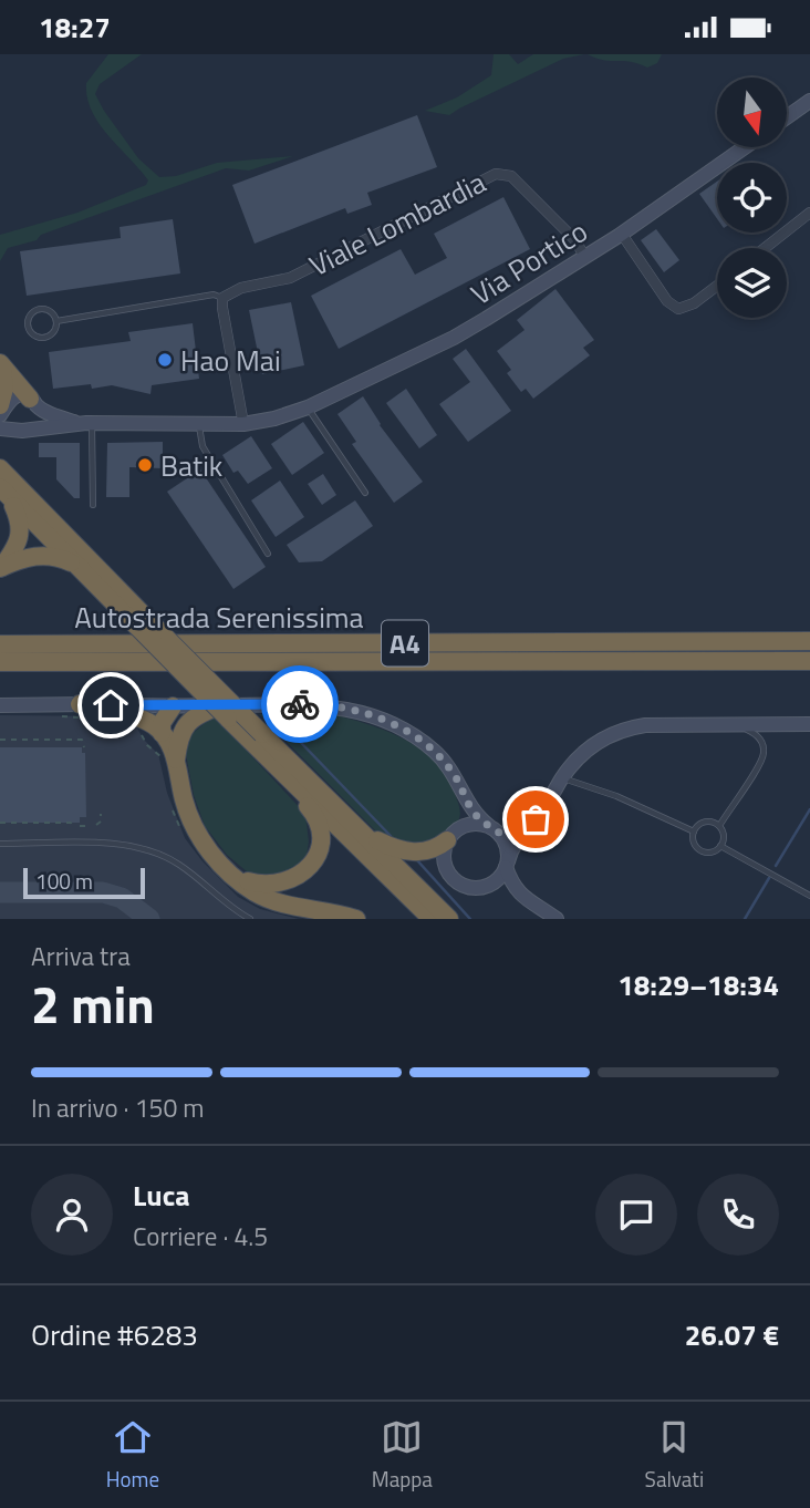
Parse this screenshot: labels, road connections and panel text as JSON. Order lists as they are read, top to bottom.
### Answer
{
  "streets": {
    "highway": ["Autostrada Serenissima", "A4"],
    "main road": ["Via Portico"],
    "street": ["Viale Lombardia"]
  },
  "crossings": [
    ["Viale Lombardia", "Via Portico"]
  ],
  "places": ["Hao Mai", "Batik"],
  "scale_bar": "100 m",
  "north": "bottom",
  "page": {
    "status": "18:27",
    "scale": "100 m",
    "heading": ["2 min", "Arriva tra", "18:29–18:34"],
    "panel": [
      "Luca",
      "Corriere · 4.5",
      "Ordine #6283",
      "26.07 €"
    ],
    "bar": "In arrivo · 150 m",
    "tabs": ["Home", "Mappa", "Salvati"]
  }
}
